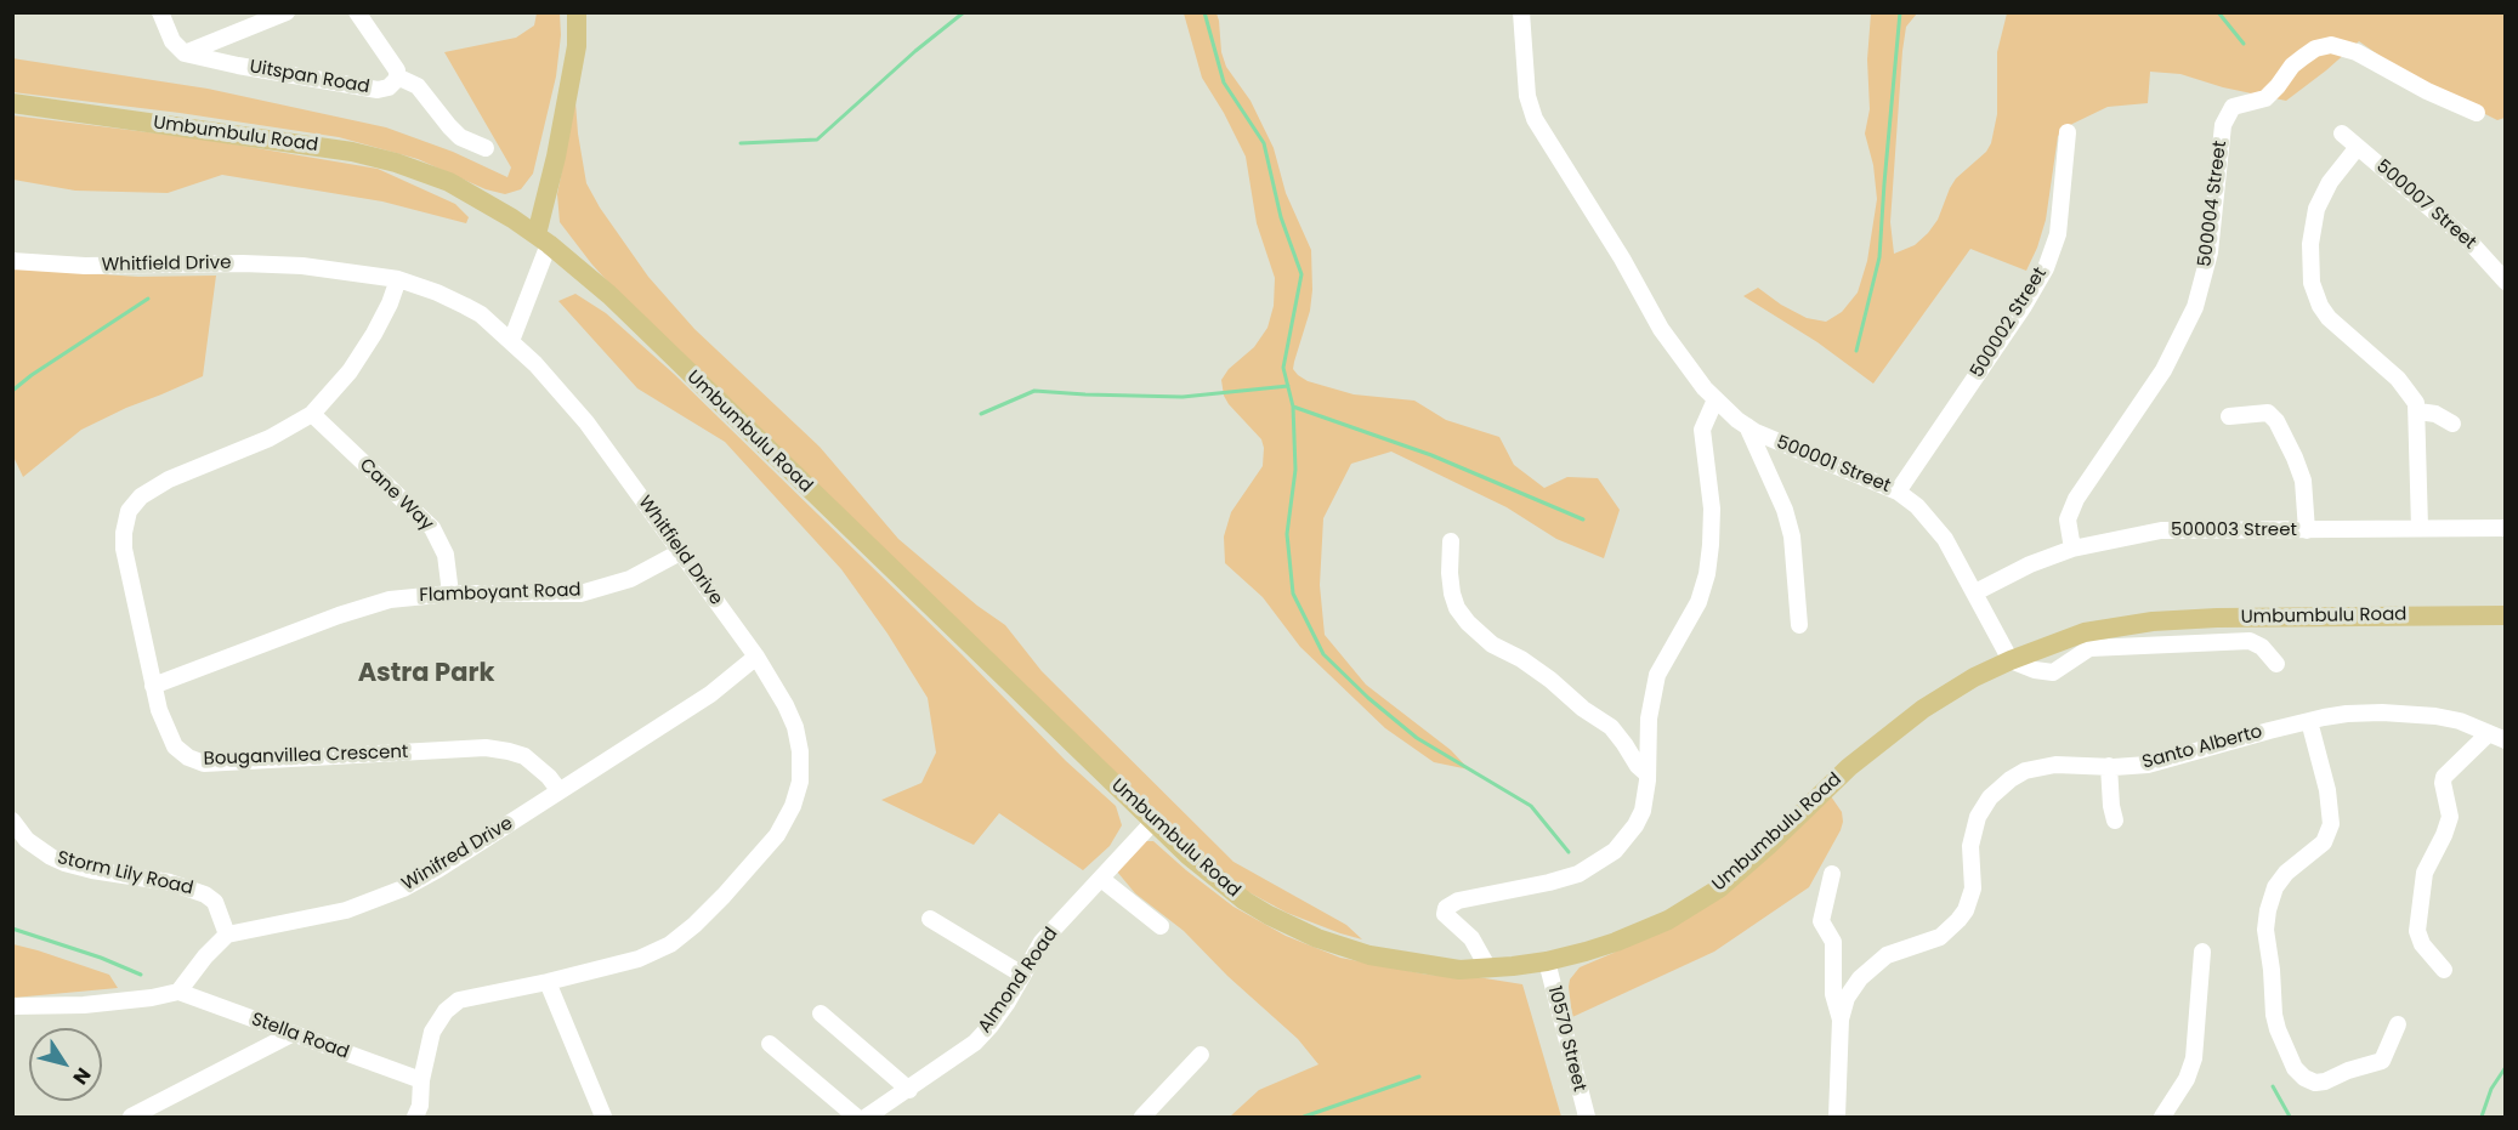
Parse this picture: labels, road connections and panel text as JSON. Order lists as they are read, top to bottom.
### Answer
{
  "streets": {
    "main road": ["Umbumbulu Road"],
    "street": [
      "Uitspan Road",
      "500004 Street",
      "500007 Street",
      "Whitfield Drive",
      "500002 Street",
      "500001 Street",
      "Cane Way",
      "500003 Street",
      "Flamboyant Road",
      "Santo Alberto",
      "Bouganvillea Crescent",
      "Winifred Drive",
      "Storm Lily Road",
      "Almond Road",
      "Stella Road",
      "10570 Street"
    ]
  },
  "crossings": [
    ["Umbumbulu Road", "500001 Street"],
    ["Umbumbulu Road", "Almond Road"],
    ["Umbumbulu Road", "10570 Street"],
    ["500004 Street", "500003 Street"],
    ["Whitfield Drive", "Flamboyant Road"],
    ["Whitfield Drive", "Bouganvillea Crescent"],
    ["Whitfield Drive", "Winifred Drive"],
    ["Whitfield Drive", "Stella Road"],
    ["500002 Street", "500001 Street"],
    ["500001 Street", "500003 Street"],
    ["Cane Way", "Flamboyant Road"],
    ["Cane Way", "Bouganvillea Crescent"],
    ["Flamboyant Road", "Bouganvillea Crescent"],
    ["Bouganvillea Crescent", "Winifred Drive"],
    ["Winifred Drive", "Storm Lily Road"]
  ],
  "districts": ["Astra Park"],
  "north": "bottom right"
}
